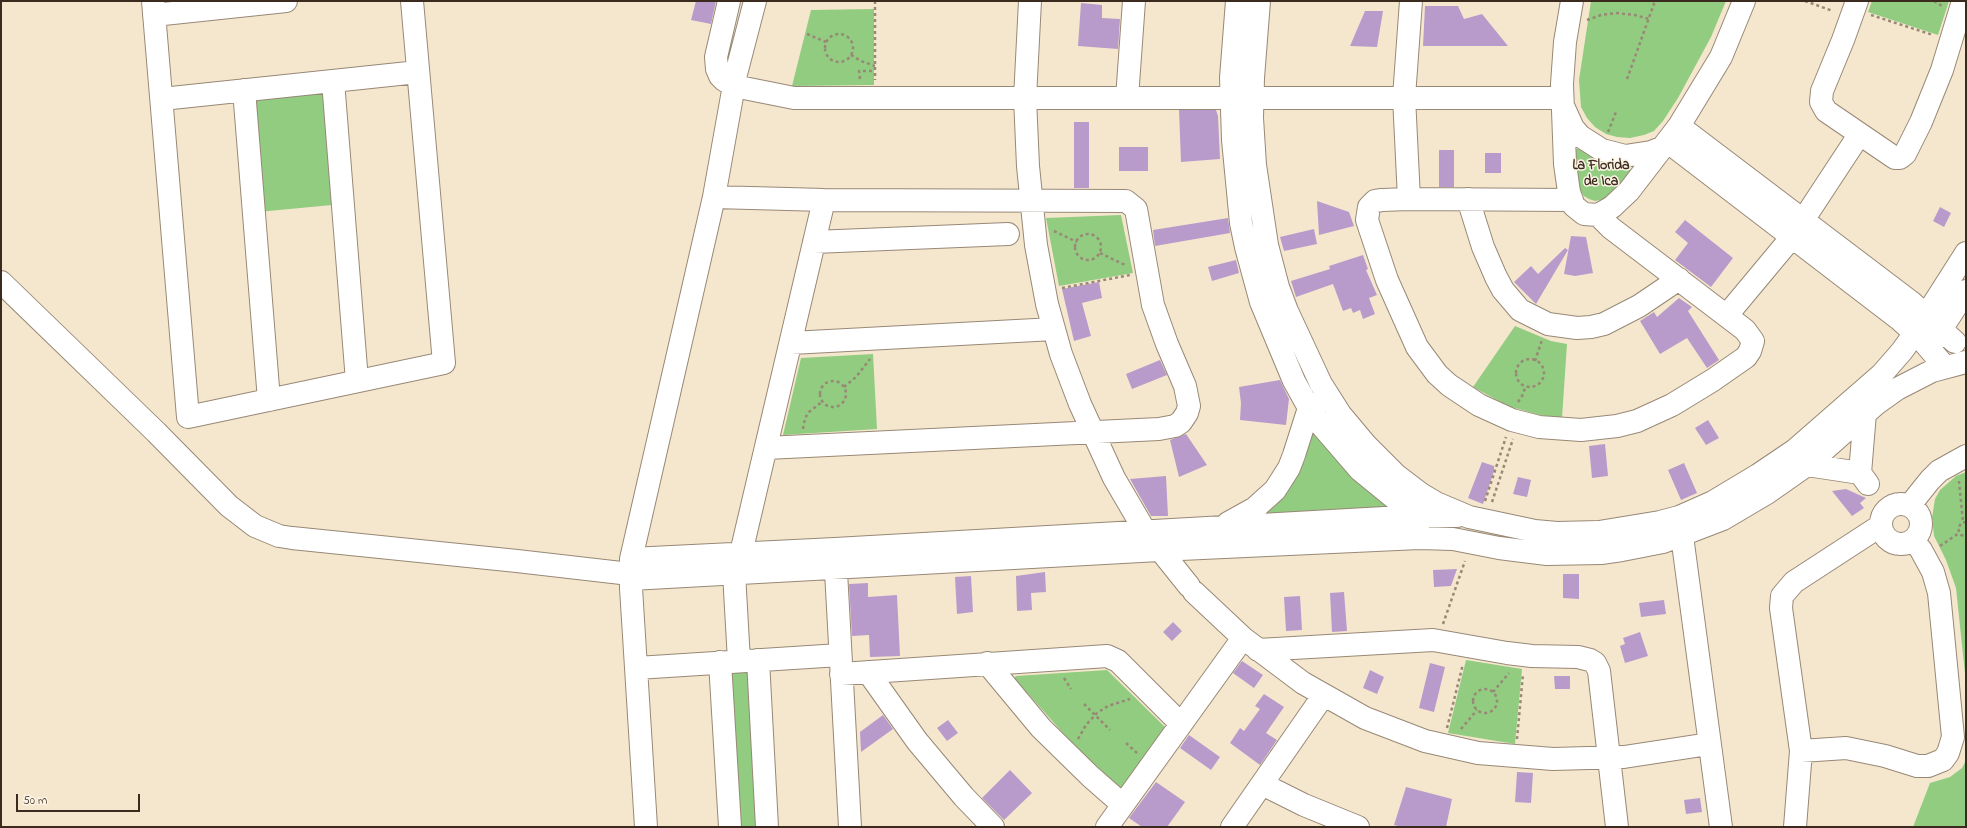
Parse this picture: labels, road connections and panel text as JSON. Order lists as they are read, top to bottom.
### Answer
{
  "districts": ["La Florida de Ica"],
  "scale_bar": "50 m"
}
